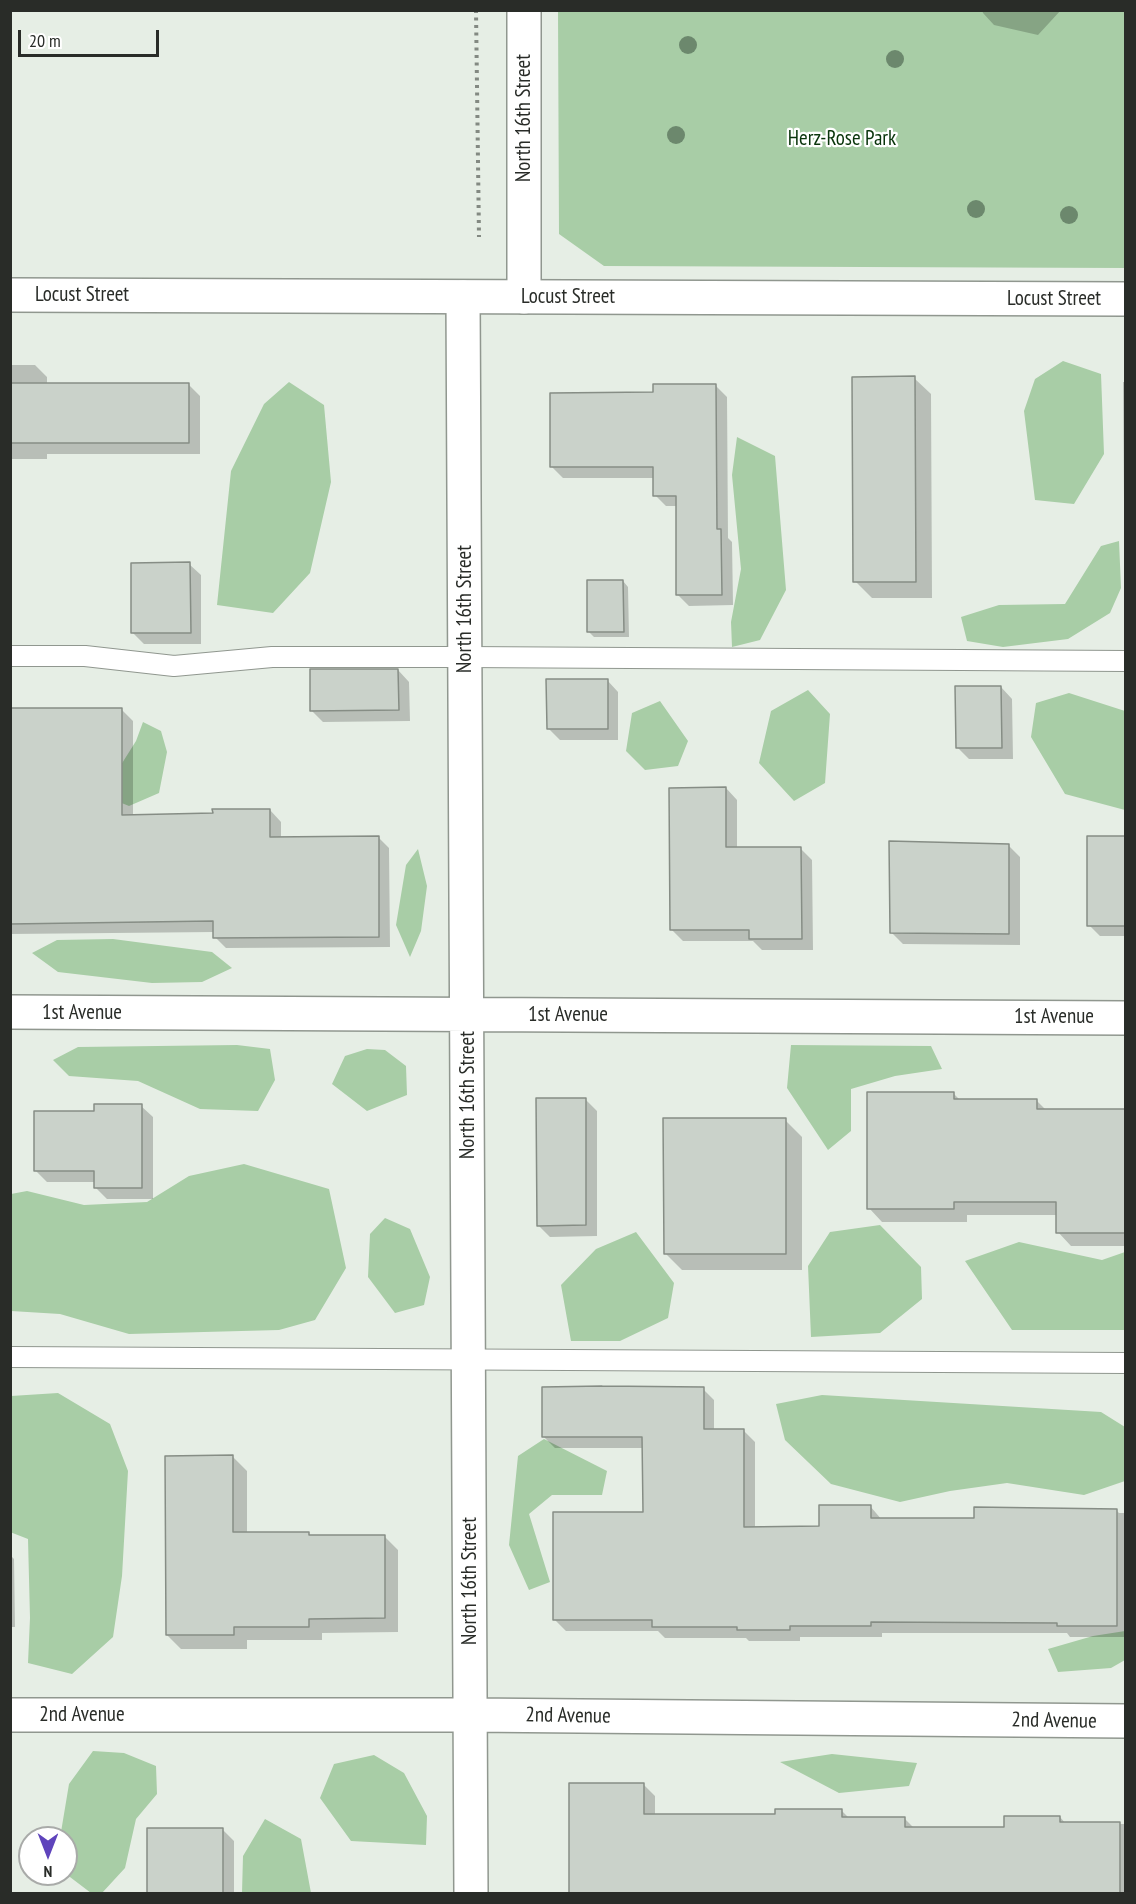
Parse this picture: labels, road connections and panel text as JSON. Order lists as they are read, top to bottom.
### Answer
{
  "streets": {
    "street": [
      "North 16th Street",
      "Locust Street",
      "1st Avenue",
      "2nd Avenue"
    ]
  },
  "crossings": [
    ["North 16th Street", "Locust Street"],
    ["North 16th Street", "1st Avenue"],
    ["North 16th Street", "2nd Avenue"]
  ],
  "parks": ["Herz-Rose Park"],
  "scale_bar": "20 m",
  "north": "bottom"
}
